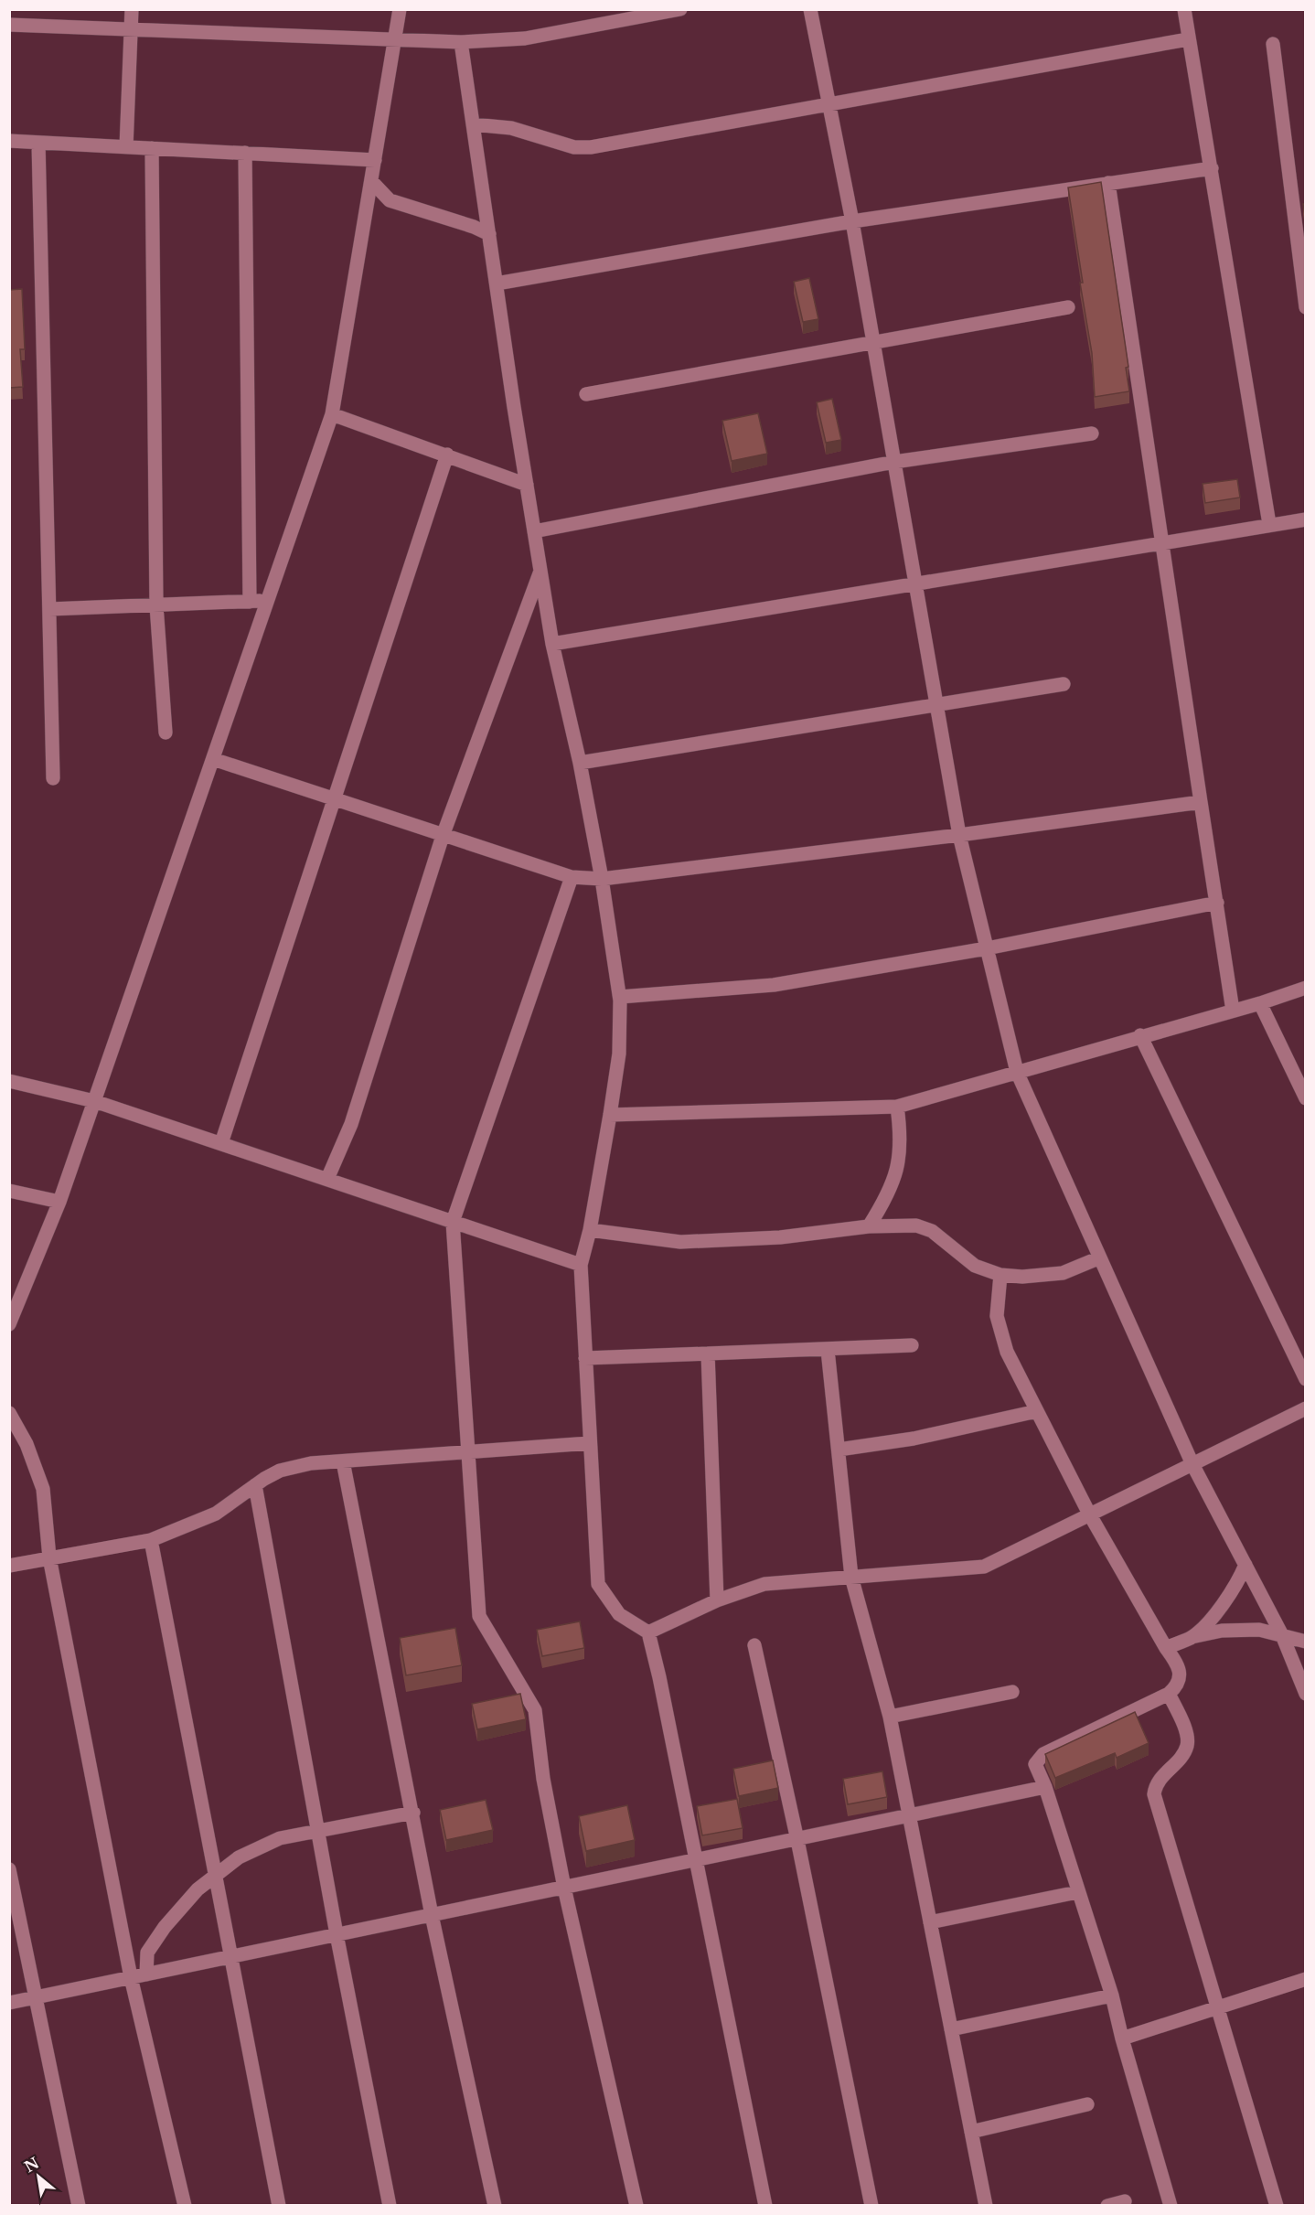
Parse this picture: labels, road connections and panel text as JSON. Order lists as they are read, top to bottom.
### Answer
{
  "north": "top left"
}
